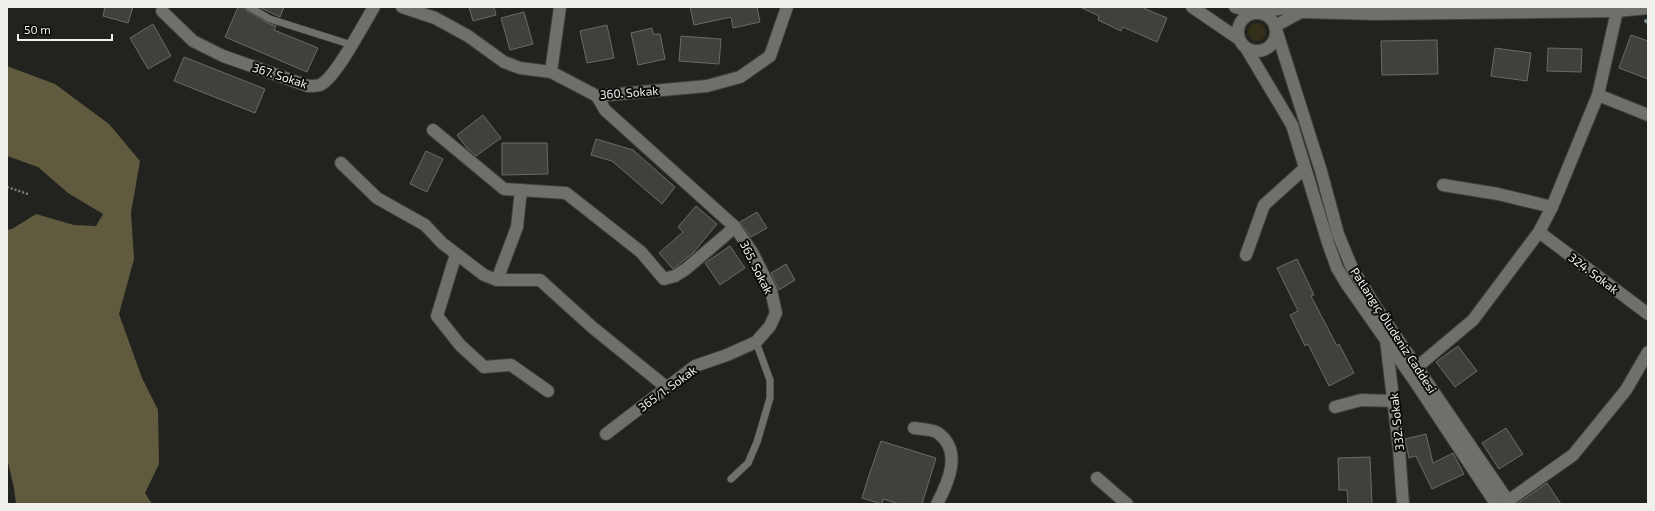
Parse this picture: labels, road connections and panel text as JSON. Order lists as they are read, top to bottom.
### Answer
{
  "streets": {
    "street": [
      "367. Sokak",
      "360. Sokak",
      "365. Sokak",
      "324. Sokak",
      "Patlangıç Öludeniz Caddesi",
      "365/1. Sokak",
      "332. Sokak"
    ]
  },
  "crossings": [
    ["360. Sokak", "365. Sokak"],
    ["365. Sokak", "365/1. Sokak"],
    ["Patlangıç Öludeniz Caddesi", "332. Sokak"]
  ],
  "scale_bar": "50 m"
}
